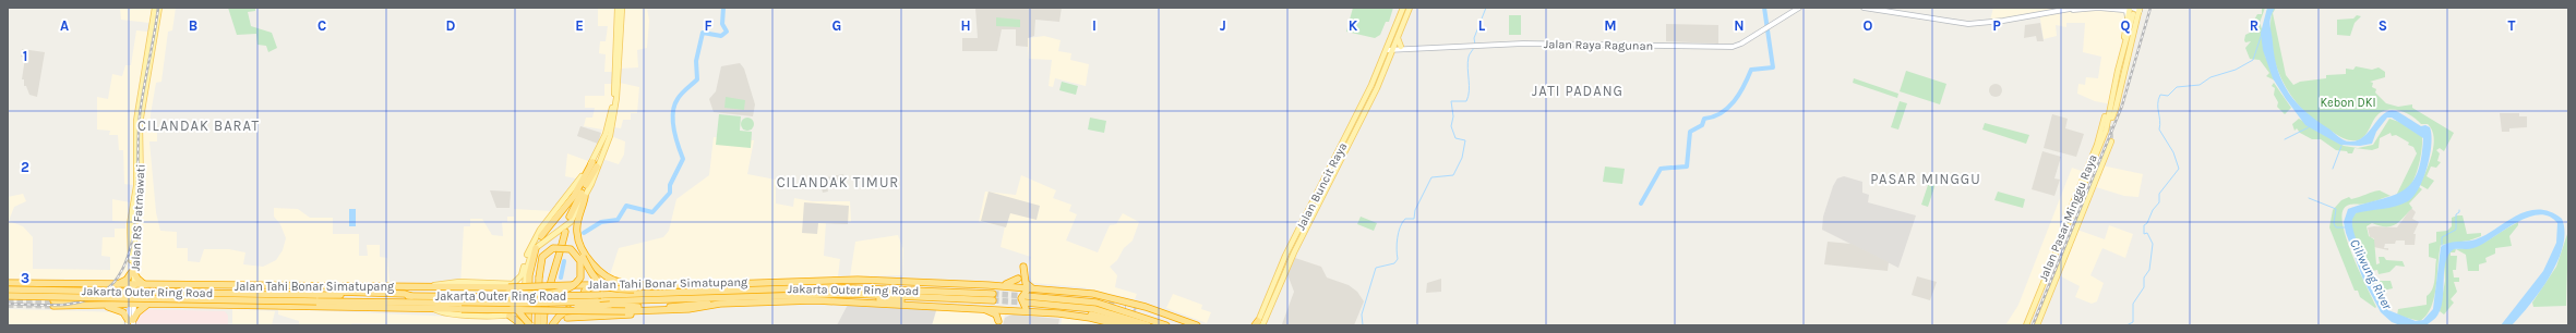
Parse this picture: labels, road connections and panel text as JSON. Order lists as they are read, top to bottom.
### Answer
{
  "streets": {
    "highway": ["Jalan Tahi Bonar Simatupang", "Jakarta Outer Ring Road"],
    "main road": [
      "Jalan Raya Ragunan",
      "Jalan Buncit Raya",
      "Jalan RS Fatmawati",
      "Jalan Pasar Minggu Raya"
    ]
  },
  "crossings": [
    ["Jalan Raya Ragunan", "Jalan Buncit Raya"],
    ["Jalan RS Fatmawati", "Jalan Tahi Bonar Simatupang"],
    ["Jalan Tahi Bonar Simatupang", "Jakarta Outer Ring Road"]
  ],
  "districts": [
    "JATI PADANG",
    "CILANDAK BARAT",
    "PASAR MINGGU",
    "CILANDAK TIMUR"
  ],
  "water": ["Ciliwung River"],
  "parks": ["Kebon DKI"],
  "grid": {
    "columns": [
      "A",
      "B",
      "C",
      "D",
      "E",
      "F",
      "G",
      "H",
      "I",
      "J",
      "K",
      "L",
      "M",
      "N",
      "O",
      "P",
      "Q",
      "R",
      "S",
      "T"
    ],
    "rows": ["1", "2", "3"]
  }
}
